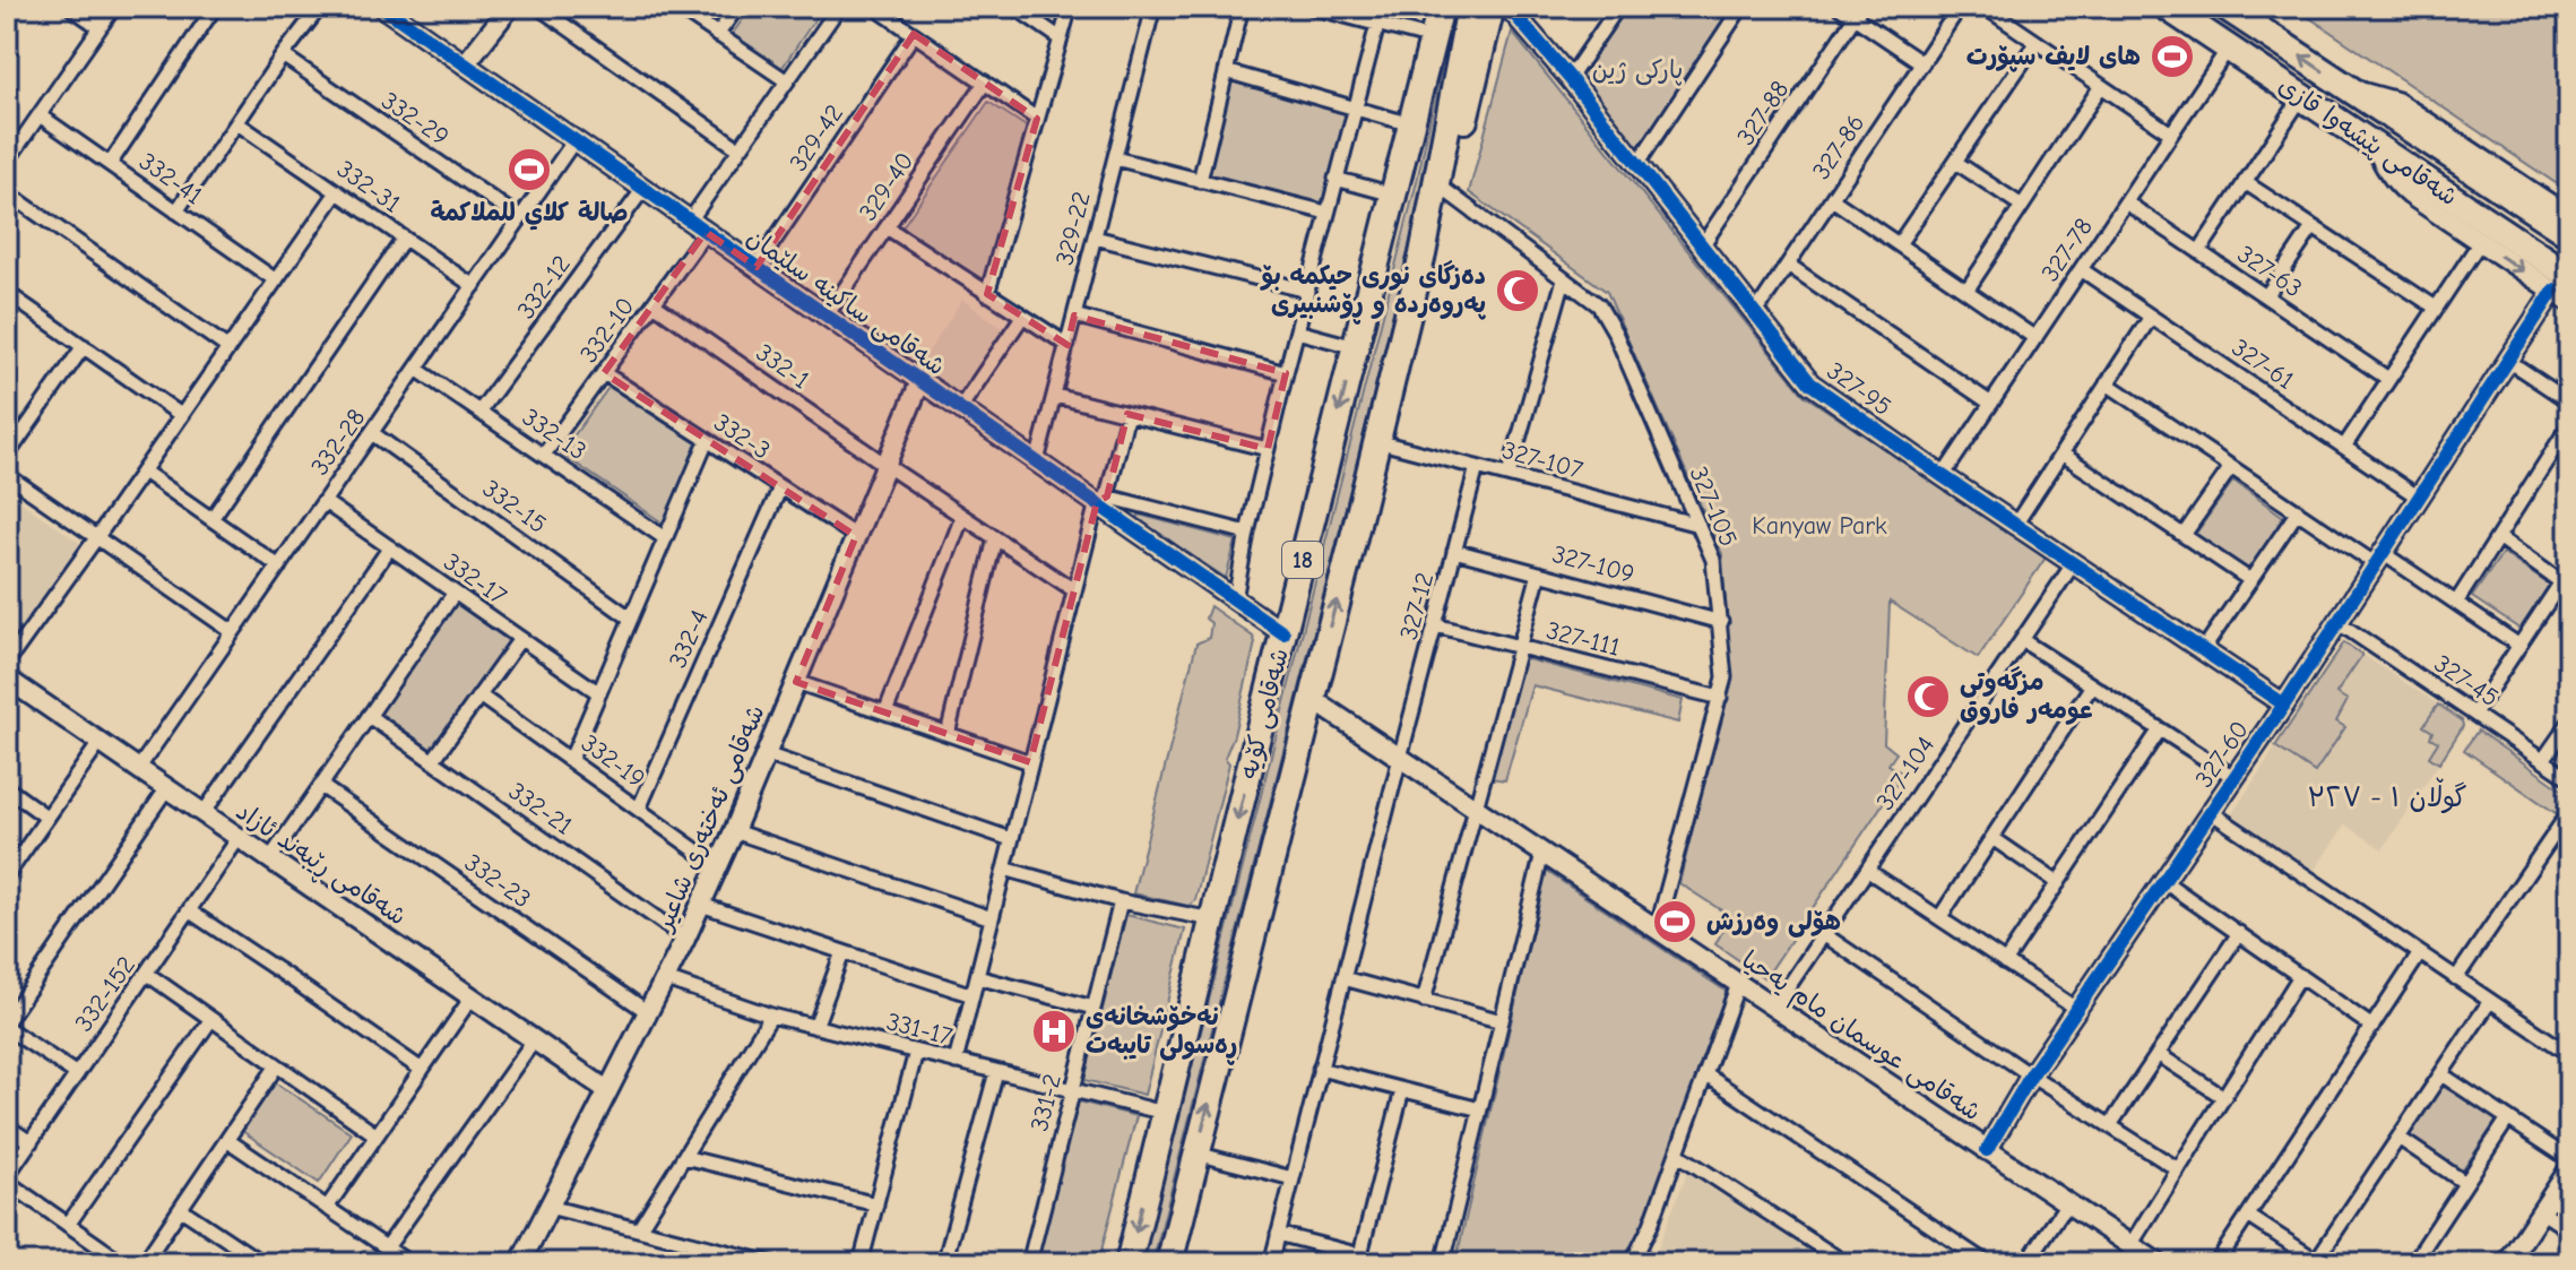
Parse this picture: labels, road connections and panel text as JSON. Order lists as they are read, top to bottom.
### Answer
{
  "streets": {
    "highway": ["شەقامی پێشەوا قازی", "18", "شەقامی کۆیە"],
    "street": [
      "327-88",
      "332-29",
      "329-42",
      "327-86",
      "332-41",
      "332-31",
      "329-40",
      "329-22",
      "327-78",
      "327-63",
      "332-12",
      "شەقامی ساکینە سلێمان",
      "332-10",
      "327-61",
      "332-1",
      "327-95",
      "332-13",
      "332-3",
      "332-28",
      "327-107",
      "332-15",
      "327-105",
      "327-109",
      "332-17",
      "327-12",
      "332-4",
      "327-111",
      "327-45",
      "327-60",
      "332-19",
      "327-104",
      "332-21",
      "شەقامی ئەختەری شاعیر",
      "شەقامی ڕێبەند ئازاد",
      "332-23",
      "332-152",
      "331-17",
      "شەقامی عوسمان مام یەحیا",
      "331-2"
    ]
  },
  "crossings": [
    ["327-88", "327-95"],
    ["332-29", "332-28"],
    ["329-42", "شەقامی ساکینە سلێمان"],
    ["شەقامی پێشەوا قازی", "327-78"],
    ["شەقامی پێشەوا قازی", "327-60"],
    ["327-86", "327-95"],
    ["332-31", "332-28"],
    ["329-40", "شەقامی ساکینە سلێمان"],
    ["329-22", "شەقامی ساکینە سلێمان"],
    ["327-78", "327-63"],
    ["327-78", "327-61"],
    ["327-78", "327-95"],
    ["332-12", "شەقامی ساکینە سلێمان"],
    ["332-12", "332-13"],
    ["شەقامی ساکینە سلێمان", "332-10"],
    ["شەقامی ساکینە سلێمان", "332-28"],
    ["شەقامی ساکینە سلێمان", "شەقامی کۆیە"],
    ["شەقامی ساکینە سلێمان", "شەقامی ئەختەری شاعیر"],
    ["332-10", "332-1"],
    ["332-10", "332-13"],
    ["332-10", "332-3"],
    ["327-61", "327-60"],
    ["332-1", "شەقامی ئەختەری شاعیر"],
    ["327-95", "327-60"],
    ["327-95", "327-104"],
    ["332-13", "332-28"],
    ["332-3", "332-4"],
    ["332-3", "شەقامی ئەختەری شاعیر"],
    ["332-28", "332-15"],
    ["332-28", "332-17"],
    ["332-28", "شەقامی ڕێبەند ئازاد"],
    ["327-107", "327-105"],
    ["327-107", "327-12"],
    ["327-107", "شەقامی کۆیە"],
    ["327-105", "327-109"],
    ["327-105", "327-111"],
    ["327-105", "شەقامی عوسمان مام یەحیا"],
    ["327-109", "327-12"],
    ["327-12", "327-111"],
    ["327-12", "شەقامی عوسمان مام یەحیا"],
    ["332-4", "332-19"],
    ["327-45", "327-60"],
    ["شەقامی کۆیە", "331-17"],
    ["شەقامی کۆیە", "شەقامی عوسمان مام یەحیا"],
    ["327-60", "شەقامی عوسمان مام یەحیا"],
    ["332-19", "شەقامی ئەختەری شاعیر"],
    ["327-104", "شەقامی عوسمان مام یەحیا"],
    ["332-21", "شەقامی ئەختەری شاعیر"],
    ["شەقامی ئەختەری شاعیر", "شەقامی ڕێبەند ئازاد"],
    ["شەقامی ئەختەری شاعیر", "332-23"],
    ["شەقامی ئەختەری شاعیر", "331-17"],
    ["شەقامی ڕێبەند ئازاد", "332-152"],
    ["331-17", "331-2"]
  ],
  "districts": ["گوڵان ١ - ٣٢٧"],
  "parks": ["پارکی ژین", "Kanyaw Park"],
  "places": {
    "sports": ["های لایف سپۆرت", "صالة كلاي للملاكمة", "هۆلی وەرزش"],
    "mosque": ["دەزگای نوری حیکمە بۆ پەروەردە و ڕۆشنبیری", "مزگەوتی عومەر فاروق"],
    "hospital": ["نەخۆشخانەی ڕەسولی تایبەت"]
  }
}
